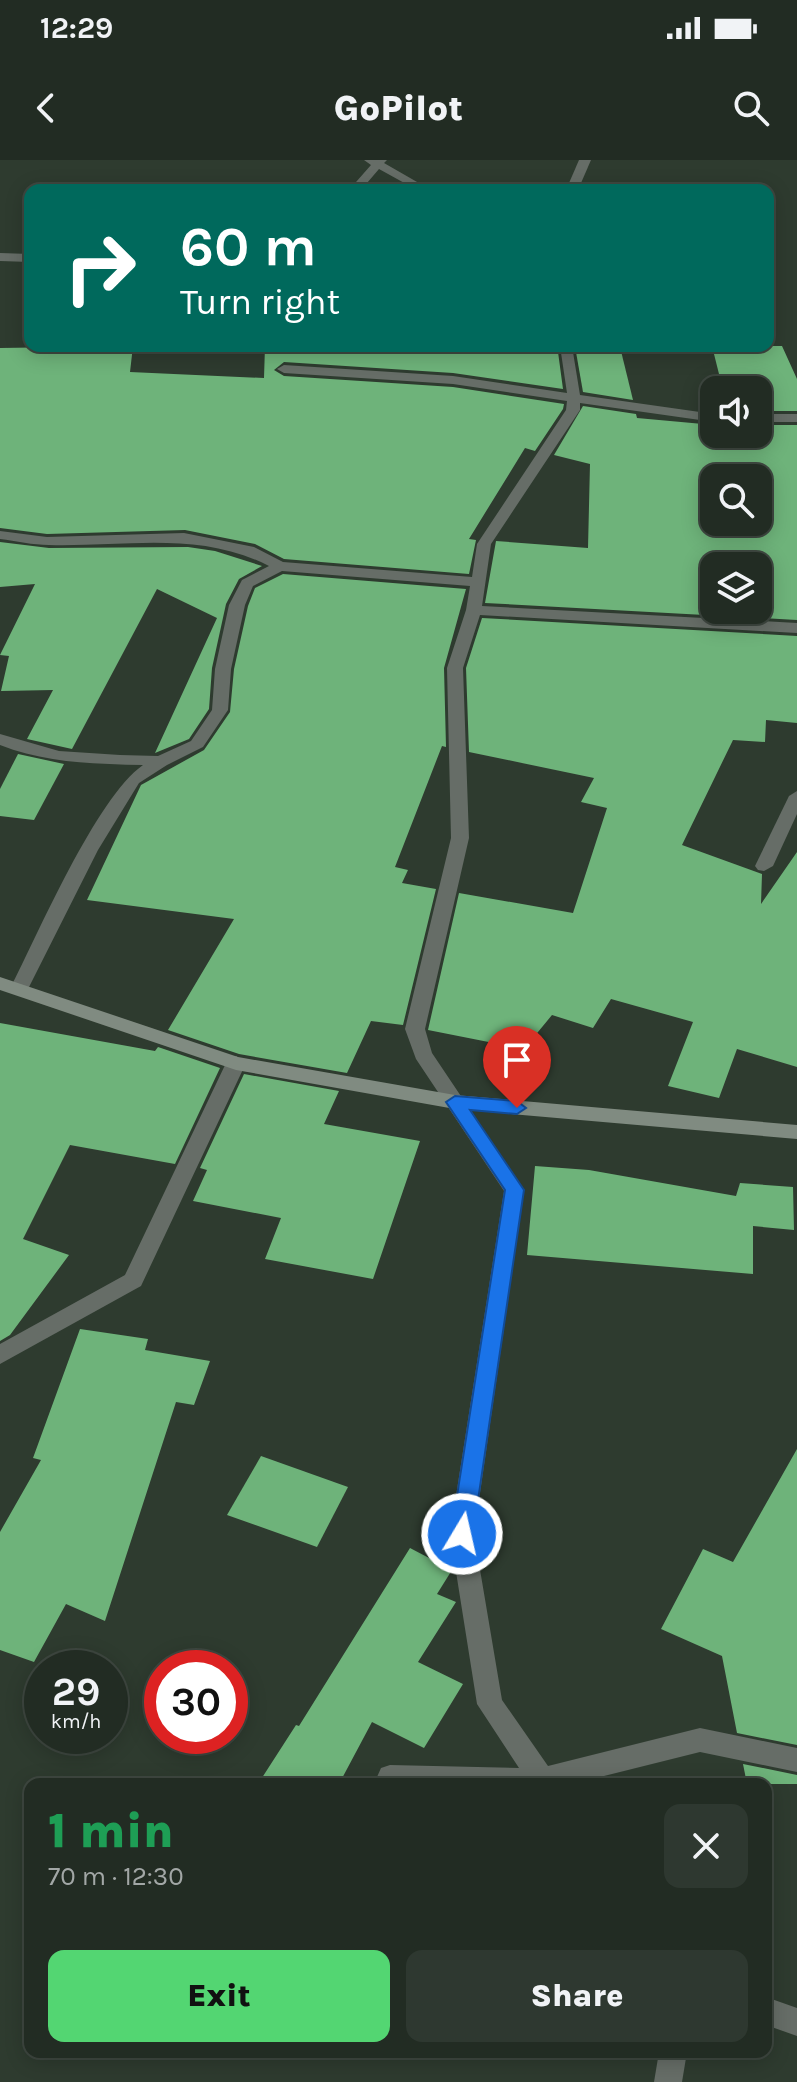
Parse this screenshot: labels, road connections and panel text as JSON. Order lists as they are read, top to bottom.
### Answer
{
  "page": {
    "status": "12:29",
    "header": "GoPilot",
    "turn": ["60 m", "Turn right"],
    "speed": "29 km/h",
    "limit": "30",
    "heading": ["1 min", "70 m · 12:30"],
    "buttons": ["Exit", "Share"]
  }
}
